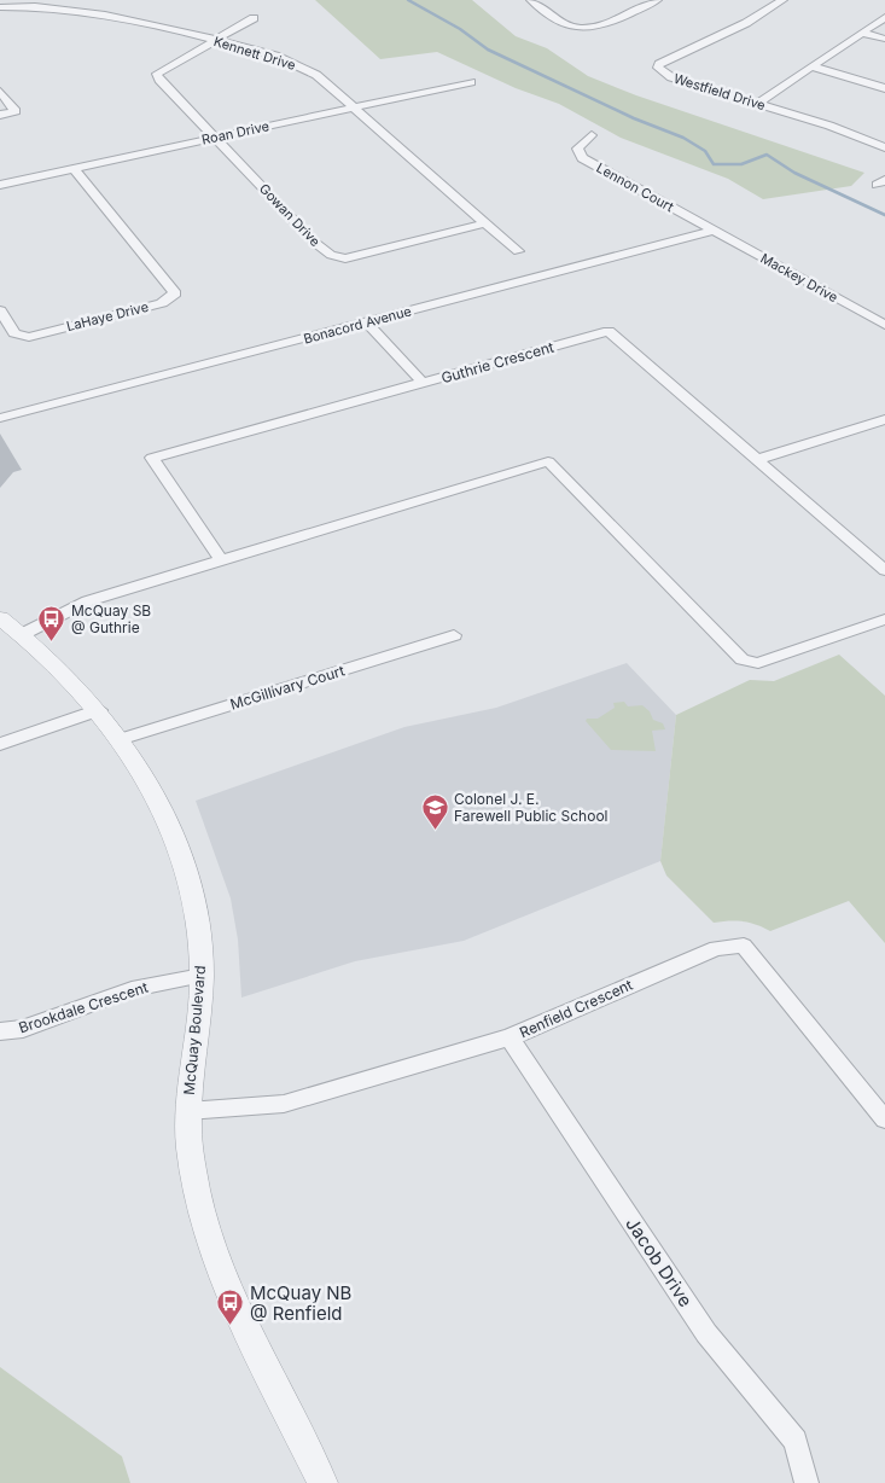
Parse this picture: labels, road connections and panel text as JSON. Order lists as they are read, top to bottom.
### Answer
{
  "streets": {
    "street": [
      "Kennett Drive",
      "Westfield Drive",
      "Roan Drive",
      "Lennon Court",
      "Gowan Drive",
      "Mackey Drive",
      "LaHaye Drive",
      "Bonacord Avenue",
      "Guthrie Crescent",
      "McGillivary Court",
      "Brookdale Crescent",
      "Renfield Crescent",
      "McQuay Boulevard",
      "Jacob Drive"
    ]
  },
  "crossings": [
    ["Kennett Drive", "Roan Drive"],
    ["Kennett Drive", "Gowan Drive"],
    ["Roan Drive", "Gowan Drive"],
    ["Roan Drive", "LaHaye Drive"],
    ["Lennon Court", "Mackey Drive"],
    ["Lennon Court", "Bonacord Avenue"],
    ["Mackey Drive", "Bonacord Avenue"],
    ["McGillivary Court", "McQuay Boulevard"],
    ["Brookdale Crescent", "McQuay Boulevard"],
    ["Renfield Crescent", "McQuay Boulevard"],
    ["Renfield Crescent", "Jacob Drive"]
  ],
  "places": {
    "bus stop": ["McQuay SB @ Guthrie", "McQuay NB @ Renfield"],
    "school or university": ["Colonel J. E. Farewell Public School"]
  }
}
